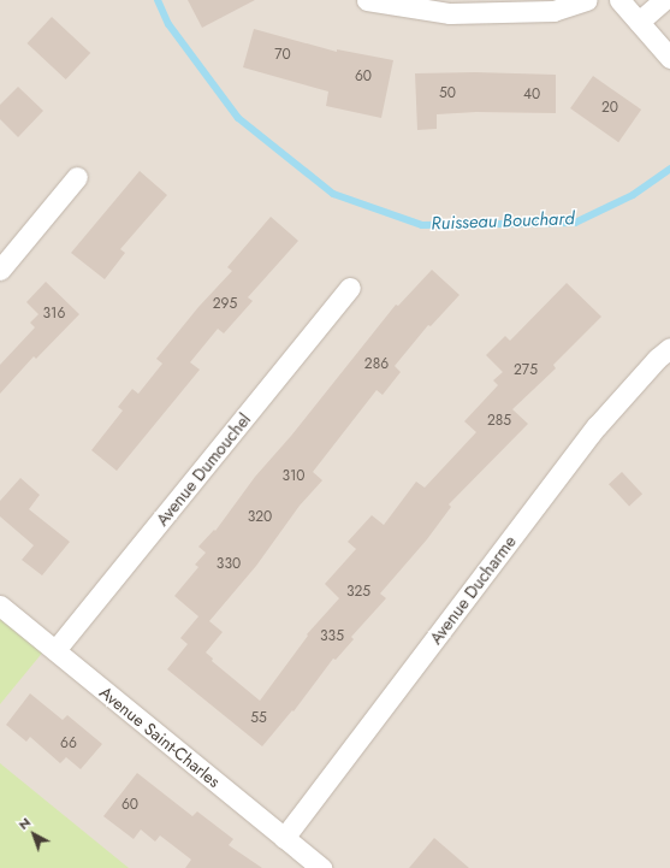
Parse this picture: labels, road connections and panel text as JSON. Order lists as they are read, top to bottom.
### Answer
{
  "streets": {
    "street": ["Avenue Dumouchel", "Avenue Ducharme", "Avenue Saint-Charles"]
  },
  "crossings": [
    ["Avenue Dumouchel", "Avenue Saint-Charles"],
    ["Avenue Ducharme", "Avenue Saint-Charles"]
  ],
  "water": ["Ruisseau Bouchard"],
  "house_numbers": [
    "70",
    "60",
    "50",
    "40",
    "20",
    "295",
    "316",
    "286",
    "275",
    "285",
    "310",
    "320",
    "330",
    "325",
    "335",
    "55",
    "66",
    "60"
  ],
  "north": "top left"
}
